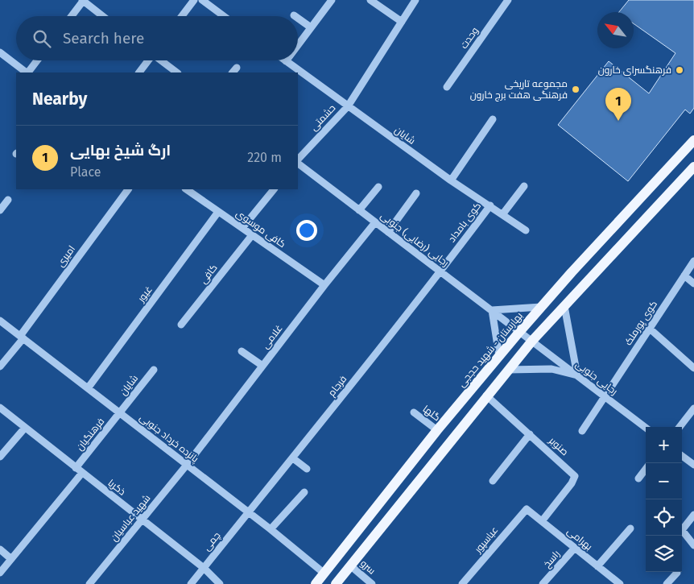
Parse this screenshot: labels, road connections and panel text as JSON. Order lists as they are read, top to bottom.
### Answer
{
  "streets": {
    "main road": ["بهارستان - شهید حججی"],
    "street": [
      "وحدت",
      "حشمتی",
      "شایان",
      "کوی بامداد",
      "کافی موسوی",
      "رجایی (رضایی) جنوبی",
      "امیری",
      "کافی",
      "غیور",
      "کوی پورملک",
      "غلامی",
      "رجایی جنوبی",
      "فرجام",
      "گلها",
      "فرهنگیان",
      "پانزده خرداد جنوبی",
      "صنوبر",
      "ذکریا",
      "شهید عباسیان",
      "بهرامی",
      "عباسپور",
      "چمی",
      "راسخ",
      "سرو"
    ]
  },
  "crossings": [
    ["حشمتی", "شایان"],
    ["شایان", "کوی بامداد"],
    ["شایان", "فرهنگیان"],
    ["شایان", "پانزده خرداد جنوبی"],
    ["کوی بامداد", "رجایی (رضایی) جنوبی"],
    ["کوی بامداد", "فرجام"],
    ["کافی موسوی", "کافی"],
    ["کافی موسوی", "غیور"],
    ["کافی موسوی", "غلامی"],
    ["رجایی (رضایی) جنوبی", "غلامی"],
    ["رجایی (رضایی) جنوبی", "بهارستان - شهید حججی"],
    ["رجایی (رضایی) جنوبی", "رجایی جنوبی"],
    ["رجایی (رضایی) جنوبی", "فرجام"],
    ["امیری", "پانزده خرداد جنوبی"],
    ["غیور", "پانزده خرداد جنوبی"],
    ["کوی پورملک", "رجایی جنوبی"],
    ["غلامی", "پانزده خرداد جنوبی"],
    ["غلامی", "شهید عباسیان"],
    ["بهارستان - شهید حججی", "رجایی جنوبی"],
    ["بهارستان - شهید حججی", "گلها"],
    ["بهارستان - شهید حججی", "پانزده خرداد جنوبی"],
    ["فرجام", "پانزده خرداد جنوبی"],
    ["فرجام", "چمی"],
    ["فرهنگیان", "پانزده خرداد جنوبی"],
    ["فرهنگیان", "ذکریا"],
    ["پانزده خرداد جنوبی", "شهید عباسیان"],
    ["پانزده خرداد جنوبی", "چمی"],
    ["صنوبر", "بهرامی"],
    ["ذکریا", "شهید عباسیان"],
    ["ذکریا", "چمی"],
    ["بهرامی", "عباسپور"],
    ["بهرامی", "راسخ"]
  ],
  "places": ["فرهنگسرای خارون", "مجموعه تاریخی فرهنگی هفت برج خارون"],
  "north": "top left",
  "page": {
    "search": "Search here",
    "heading": "Nearby",
    "pins": "1",
    "list": [
      {
        "mark": "1",
        "name": "ارگ شیخ بهایی",
        "note": "Place",
        "value": "220 m"
      }
    ],
    "map_buttons": ["+", "−"]
  }
}
